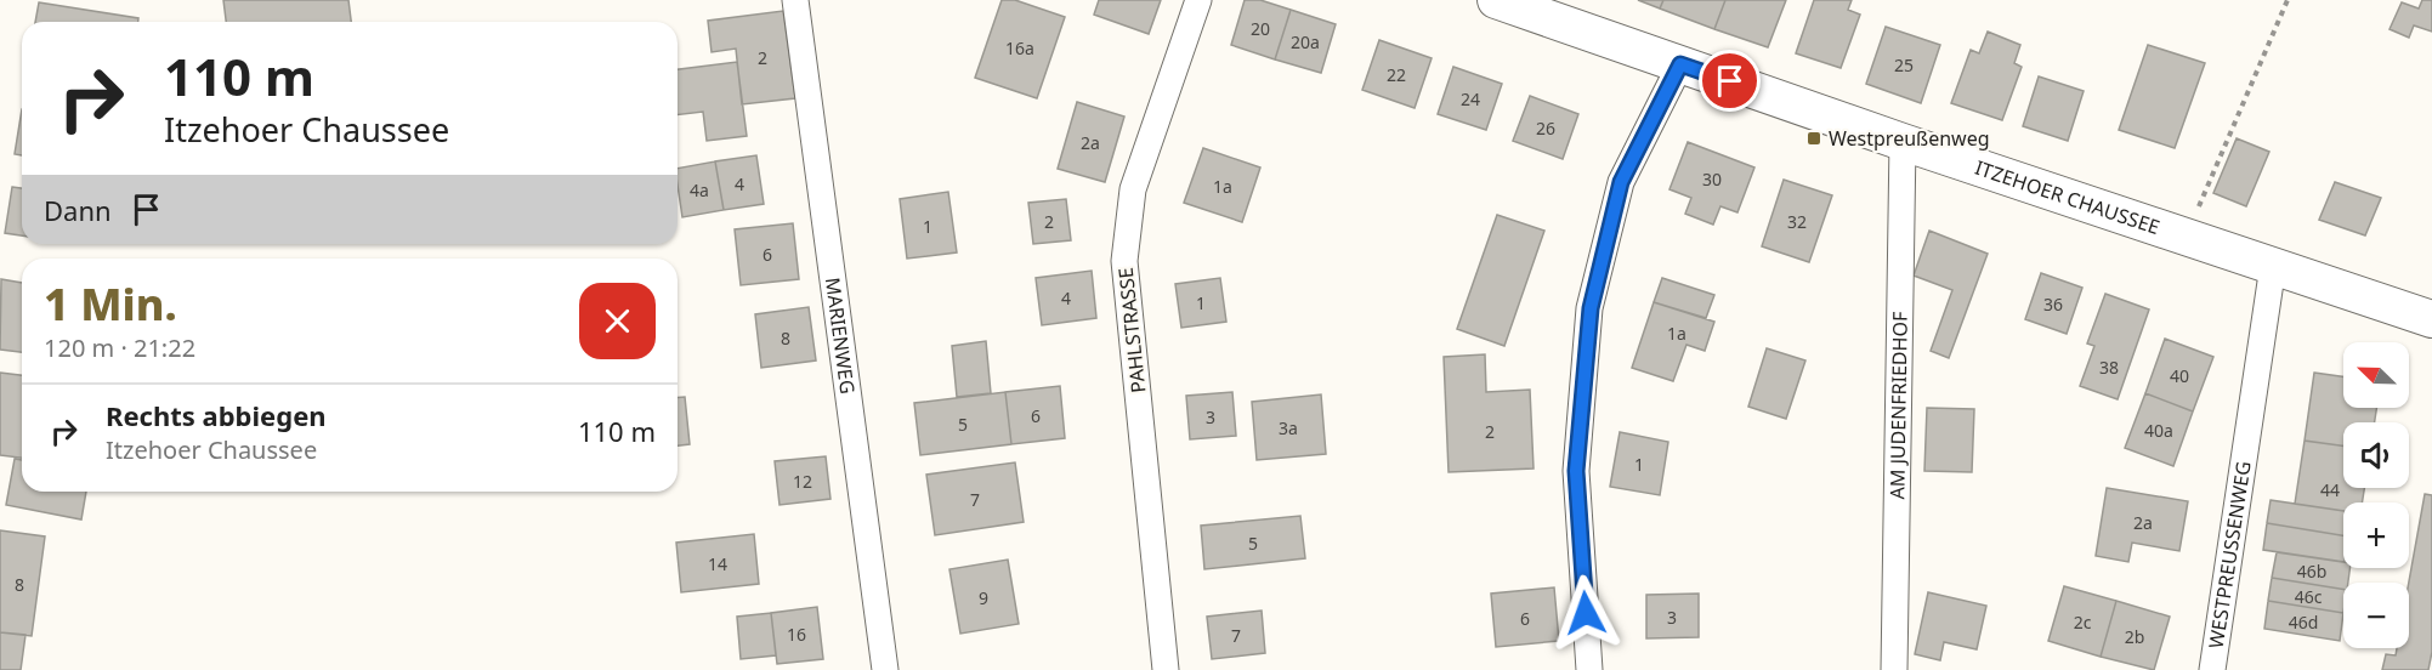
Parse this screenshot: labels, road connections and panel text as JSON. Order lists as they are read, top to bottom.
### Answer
{
  "streets": {
    "street": [
      "ITZEHOER CHAUSSEE",
      "PAHLSTRASSE",
      "MARIENWEG",
      "AM JUDENFRIEDHOF",
      "WESTPREUSSENWEG"
    ]
  },
  "crossings": [
    ["ITZEHOER CHAUSSEE", "AM JUDENFRIEDHOF"],
    ["ITZEHOER CHAUSSEE", "WESTPREUSSENWEG"]
  ],
  "places": {
    "transit": ["Westpreußenweg"]
  },
  "house_numbers": [
    "20",
    "20a",
    "16a",
    "2",
    "25",
    "22",
    "24",
    "26",
    "2a",
    "30",
    "4",
    "1a",
    "4a",
    "2",
    "32",
    "1",
    "6",
    "4",
    "1",
    "36",
    "1a",
    "8",
    "38",
    "40",
    "6",
    "3",
    "5",
    "3a",
    "40a",
    "2",
    "1",
    "12",
    "44",
    "7",
    "2a",
    "5",
    "14",
    "46b",
    "8",
    "46c",
    "9",
    "3",
    "6",
    "2c",
    "46d",
    "16",
    "7",
    "2b"
  ],
  "north": "top left",
  "page": {
    "turn": ["110 m", "Itzehoer Chaussee"],
    "then": "Dann",
    "heading": ["1 Min.", "120 m · 21:22"],
    "map_buttons": ["+", "−"],
    "list": [
      {
        "name": "Rechts abbiegen",
        "note": "Itzehoer Chaussee",
        "value": "110 m"
      }
    ]
  }
}
